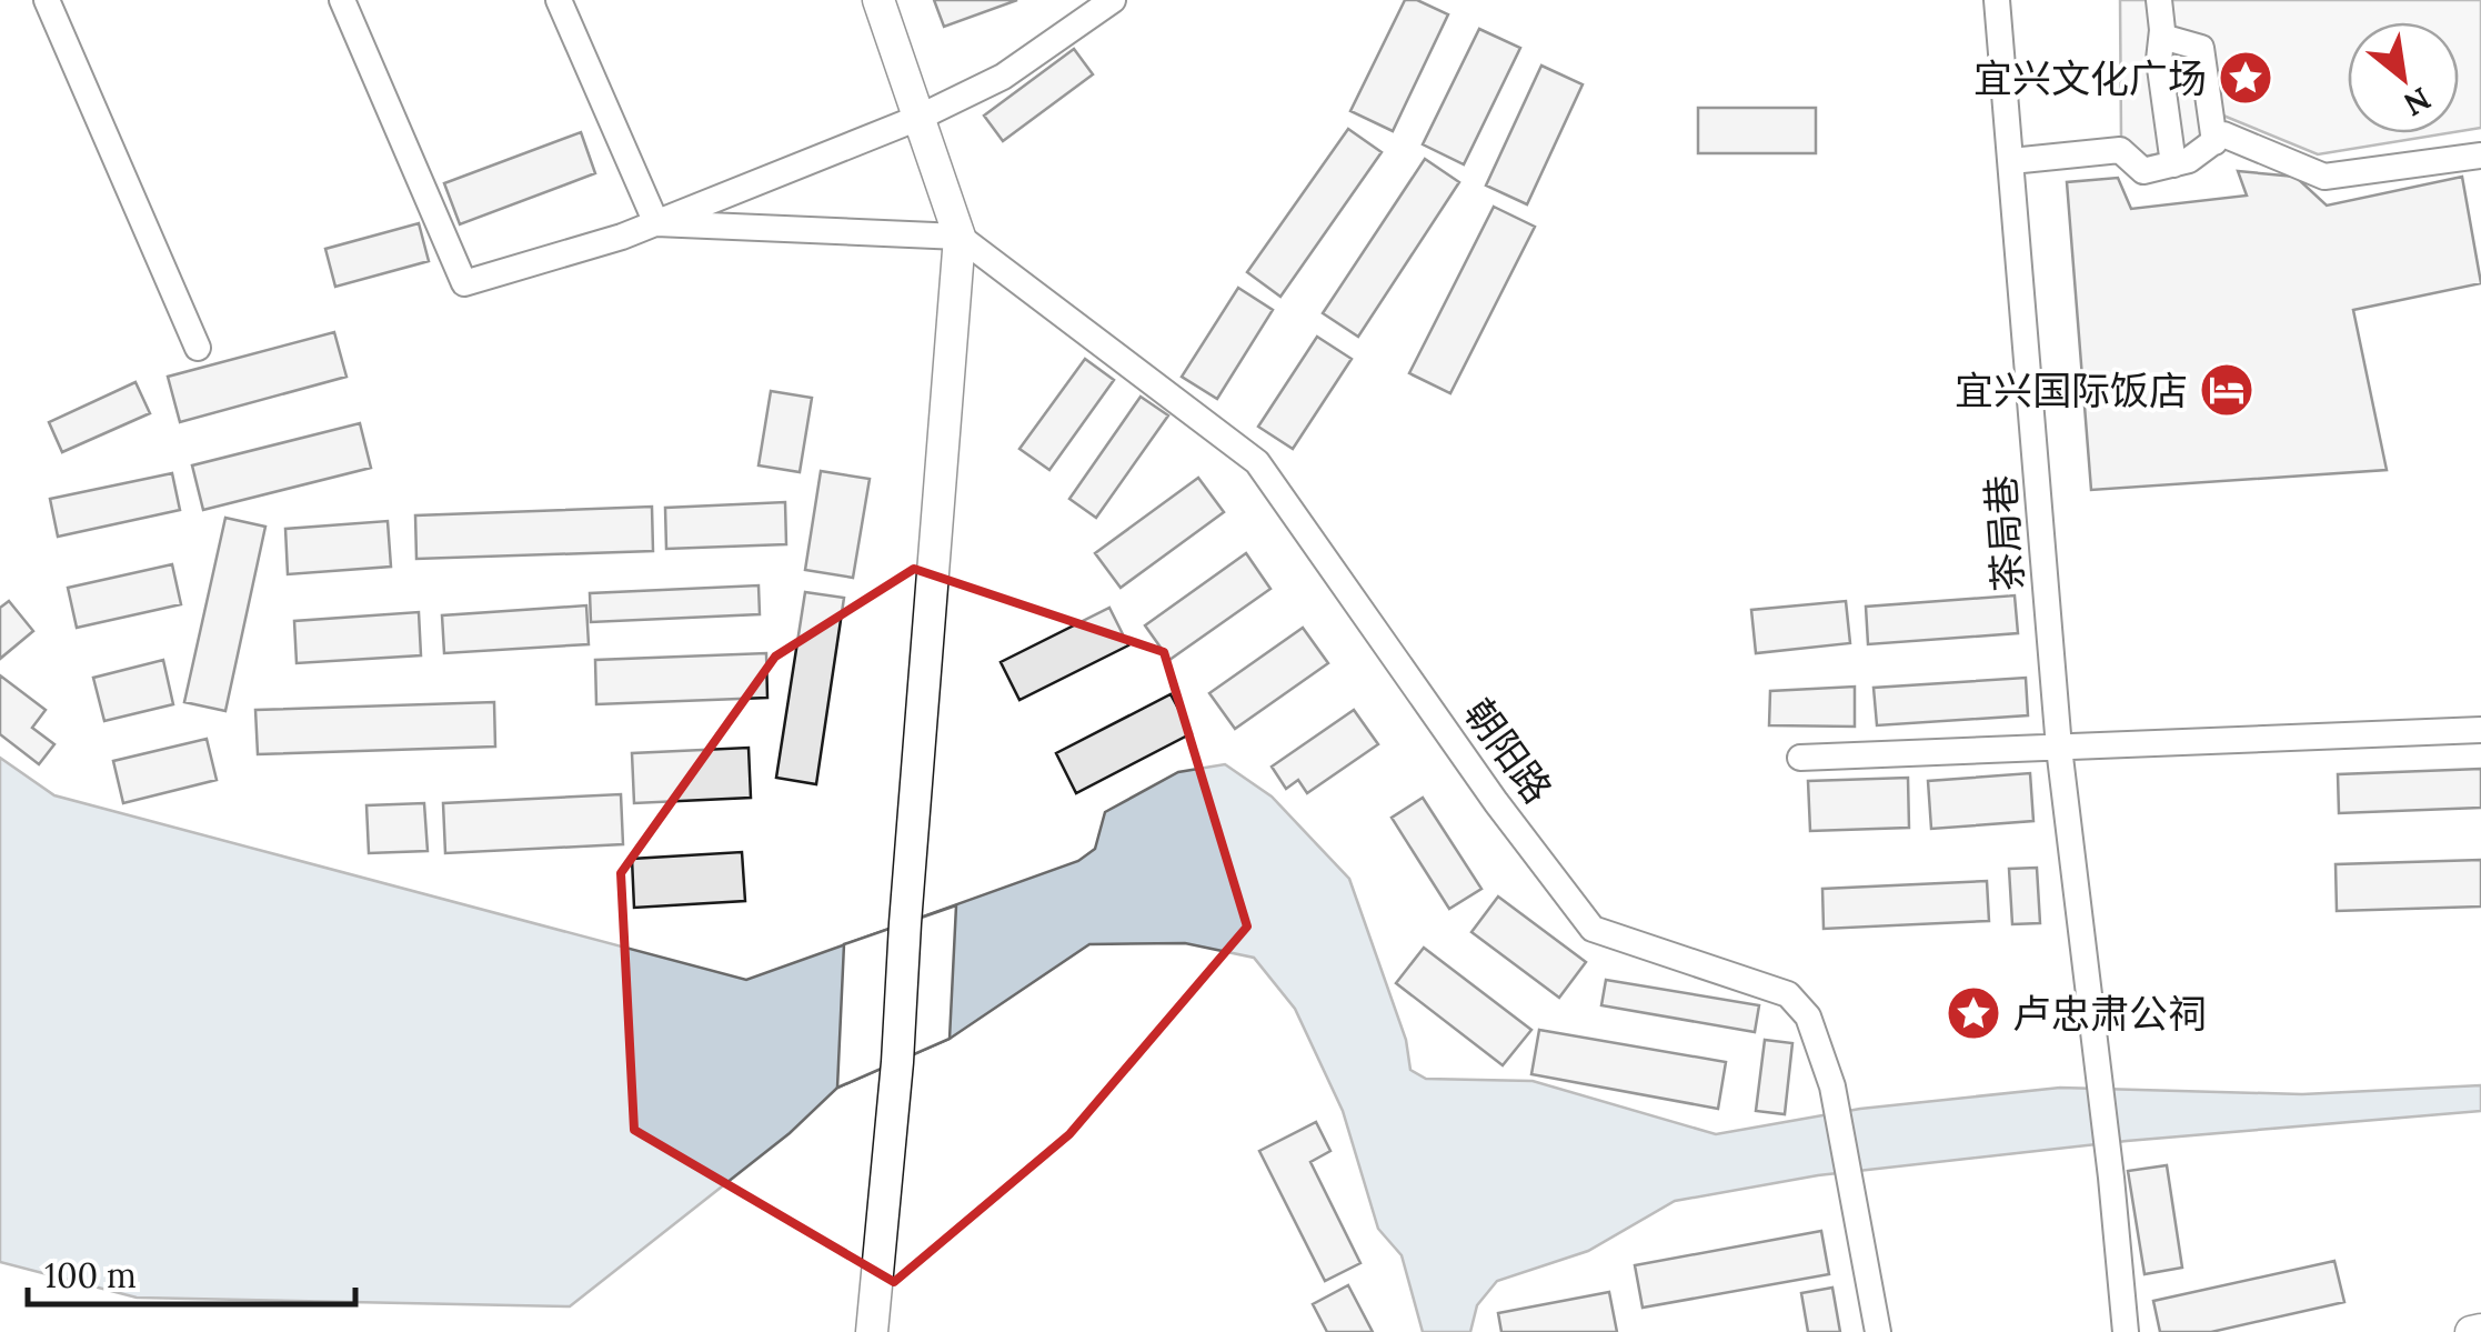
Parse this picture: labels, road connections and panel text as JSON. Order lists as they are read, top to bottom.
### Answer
{
  "streets": {
    "street": ["茶局巷", "朝阳路"]
  },
  "places": {
    "place": ["宜兴文化广场", "卢忠肃公祠"],
    "hotel": ["宜兴国际饭店"]
  },
  "scale_bar": "100 m",
  "north": "bottom right"
}
